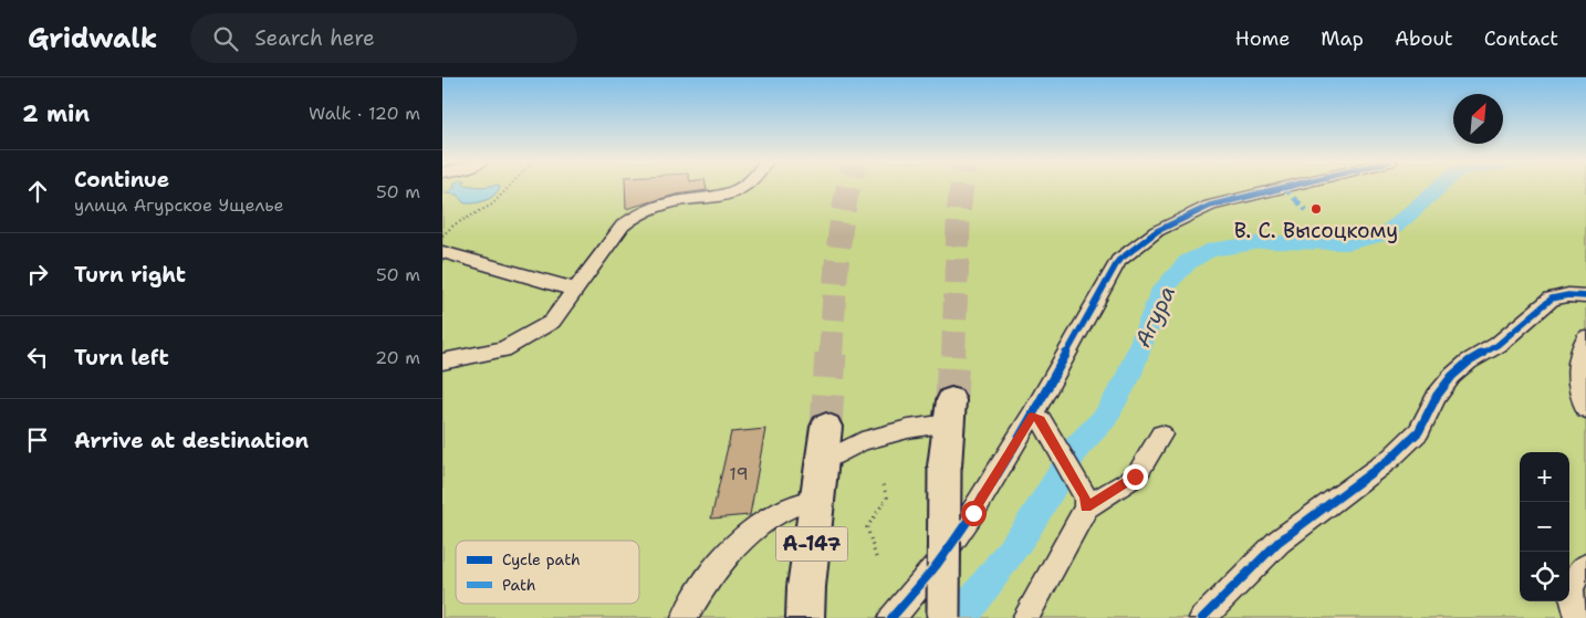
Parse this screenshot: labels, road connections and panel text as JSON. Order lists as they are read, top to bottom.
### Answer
{
  "streets": {
    "highway": ["А-147"]
  },
  "water": ["Агура"],
  "places": ["В. С. Высоцкому"],
  "house_numbers": ["19"],
  "legend": ["Cycle path", "Path"],
  "north": "top right",
  "page": {
    "header": "Gridwalk",
    "search": "Search here",
    "nav": [
      "Home",
      "Map",
      "About",
      "Contact"
    ],
    "heading": ["2 min", "Walk · 120 m"],
    "list": [
      ["Continue", "улица Агурское Ущелье", "50 m"],
      ["Turn right", "50 m"],
      ["Turn left", "20 m"],
      "Arrive at destination"
    ],
    "map_buttons": ["+", "−"]
  }
}
